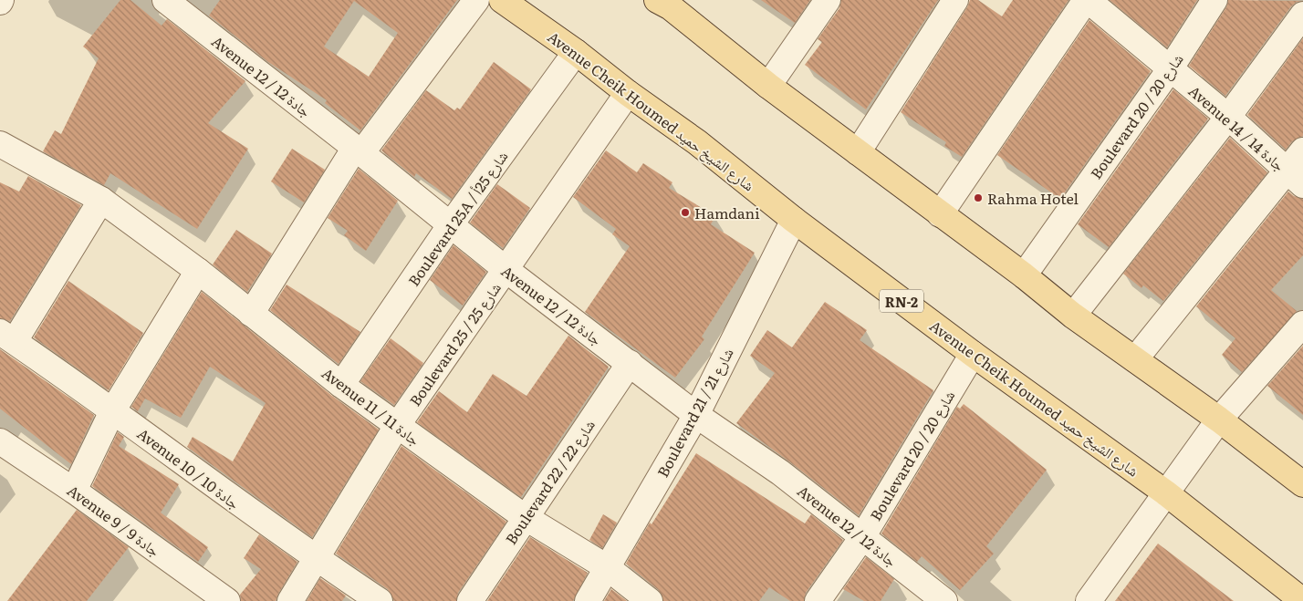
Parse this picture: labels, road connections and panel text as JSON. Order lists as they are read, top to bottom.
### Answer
{
  "streets": {
    "main road": ["Avenue Cheik Houmed شارع الشيخ حميد", "RN-2"],
    "street": [
      "Avenue 12 / جادة 12",
      "Boulevard 20 / شارع 20",
      "Avenue 14 / جادة 14",
      "Boulevard 25A / شارع 25أ",
      "Boulevard 25 / شارع 25",
      "Avenue 11 / جادة 11",
      "Boulevard 21 / شارع 21",
      "Avenue 10 / جادة 10",
      "Boulevard 22 / شارع 22",
      "Avenue 9 / جادة 9"
    ]
  },
  "crossings": [
    ["Avenue 12 / جادة 12", "Boulevard 20 / شارع 20"],
    ["Avenue 12 / جادة 12", "Boulevard 25A / شارع 25أ"],
    ["Avenue 12 / جادة 12", "Boulevard 25 / شارع 25"],
    ["Avenue 12 / جادة 12", "Boulevard 21 / شارع 21"],
    ["Avenue 12 / جادة 12", "Boulevard 22 / شارع 22"],
    ["Avenue Cheik Houmed شارع الشيخ حميد", "Boulevard 20 / شارع 20"],
    ["Avenue Cheik Houmed شارع الشيخ حميد", "Boulevard 25A / شارع 25أ"],
    ["Avenue Cheik Houmed شارع الشيخ حميد", "Boulevard 25 / شارع 25"],
    ["Avenue Cheik Houmed شارع الشيخ حميد", "Boulevard 21 / شارع 21"],
    ["Boulevard 20 / شارع 20", "Avenue 14 / جادة 14"],
    ["Boulevard 25A / شارع 25أ", "Avenue 11 / جادة 11"],
    ["Boulevard 25 / شارع 25", "Avenue 11 / جادة 11"],
    ["Boulevard 25 / شارع 25", "Avenue 10 / جادة 10"],
    ["Avenue 11 / جادة 11", "Boulevard 21 / شارع 21"],
    ["Avenue 11 / جادة 11", "Boulevard 22 / شارع 22"]
  ],
  "places": ["Rahma Hotel", "Hamdani"]
}
